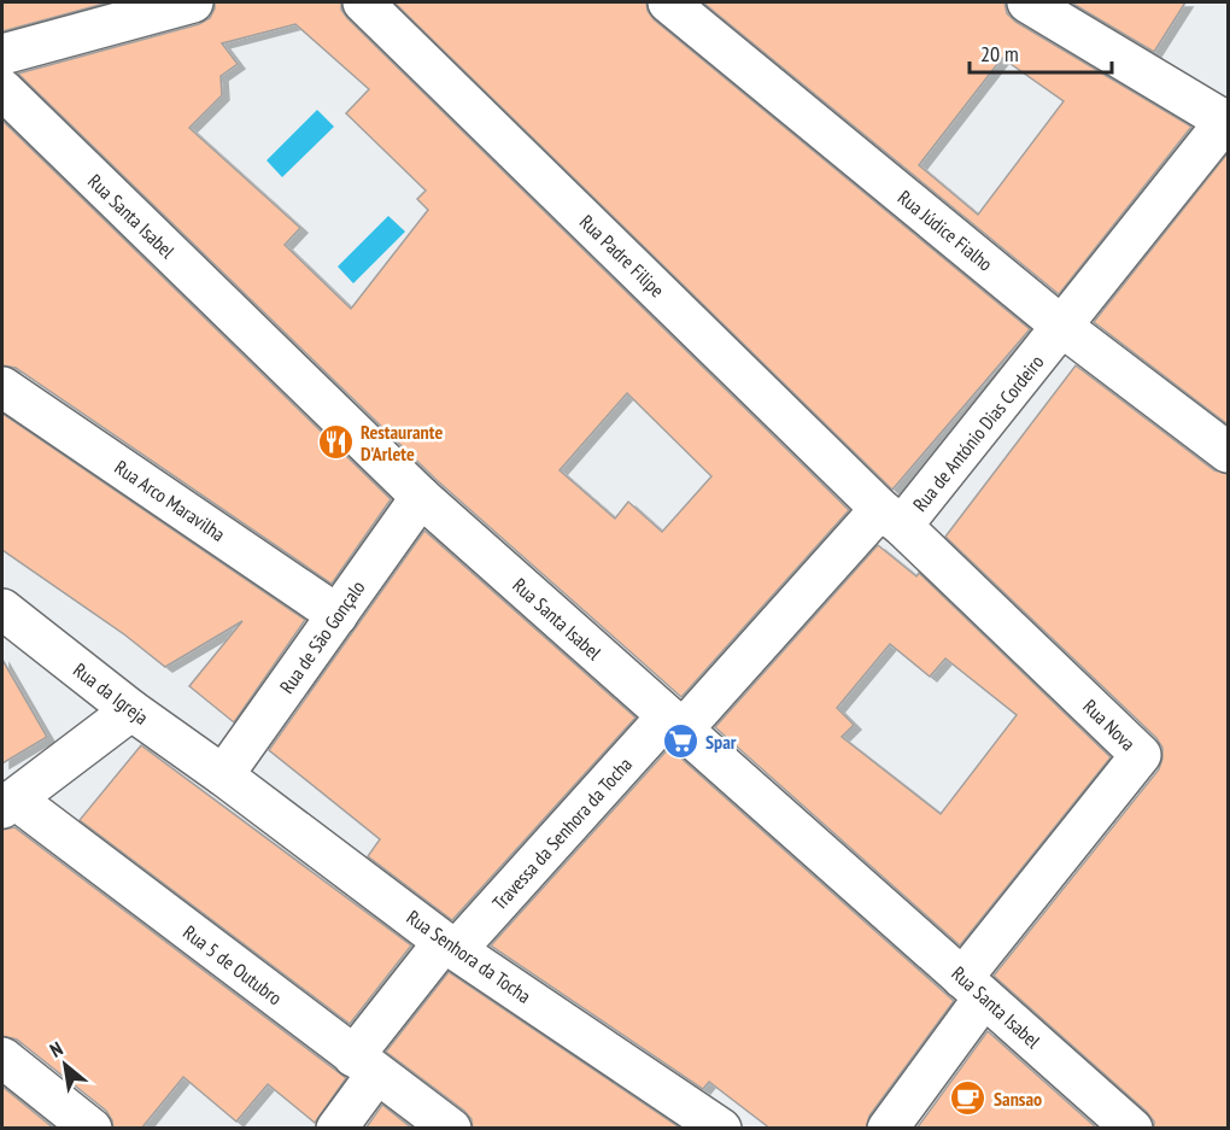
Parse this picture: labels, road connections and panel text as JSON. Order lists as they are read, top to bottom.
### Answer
{
  "streets": {
    "street": [
      "Rua Santa Isabel",
      "Rua Júdice Fialho",
      "Rua Padre Filipe",
      "Rua de António Dias Cordeiro",
      "Rua Arco Maravilha",
      "Rua de São Gonçalo",
      "Rua da Igreja",
      "Rua Nova",
      "Travessa da Senhora da Tocha",
      "Rua Senhora da Tocha",
      "Rua 5 de Outubro"
    ]
  },
  "crossings": [
    ["Rua Santa Isabel", "Rua de António Dias Cordeiro"],
    ["Rua Santa Isabel", "Rua de São Gonçalo"],
    ["Rua Santa Isabel", "Rua Nova"],
    ["Rua Santa Isabel", "Travessa da Senhora da Tocha"],
    ["Rua Júdice Fialho", "Rua de António Dias Cordeiro"],
    ["Rua Padre Filipe", "Rua de António Dias Cordeiro"],
    ["Rua Padre Filipe", "Rua Nova"],
    ["Rua de António Dias Cordeiro", "Rua Nova"],
    ["Rua de António Dias Cordeiro", "Travessa da Senhora da Tocha"],
    ["Rua Arco Maravilha", "Rua de São Gonçalo"],
    ["Rua de São Gonçalo", "Rua da Igreja"],
    ["Rua de São Gonçalo", "Rua Senhora da Tocha"],
    ["Rua da Igreja", "Rua Senhora da Tocha"],
    ["Travessa da Senhora da Tocha", "Rua Senhora da Tocha"],
    ["Travessa da Senhora da Tocha", "Rua 5 de Outubro"]
  ],
  "places": {
    "restaurant": ["Restaurante D'Arlete"],
    "supermarket": ["Spar"],
    "cafe": ["Sansao"]
  },
  "scale_bar": "20 m",
  "north": "top left"
}
